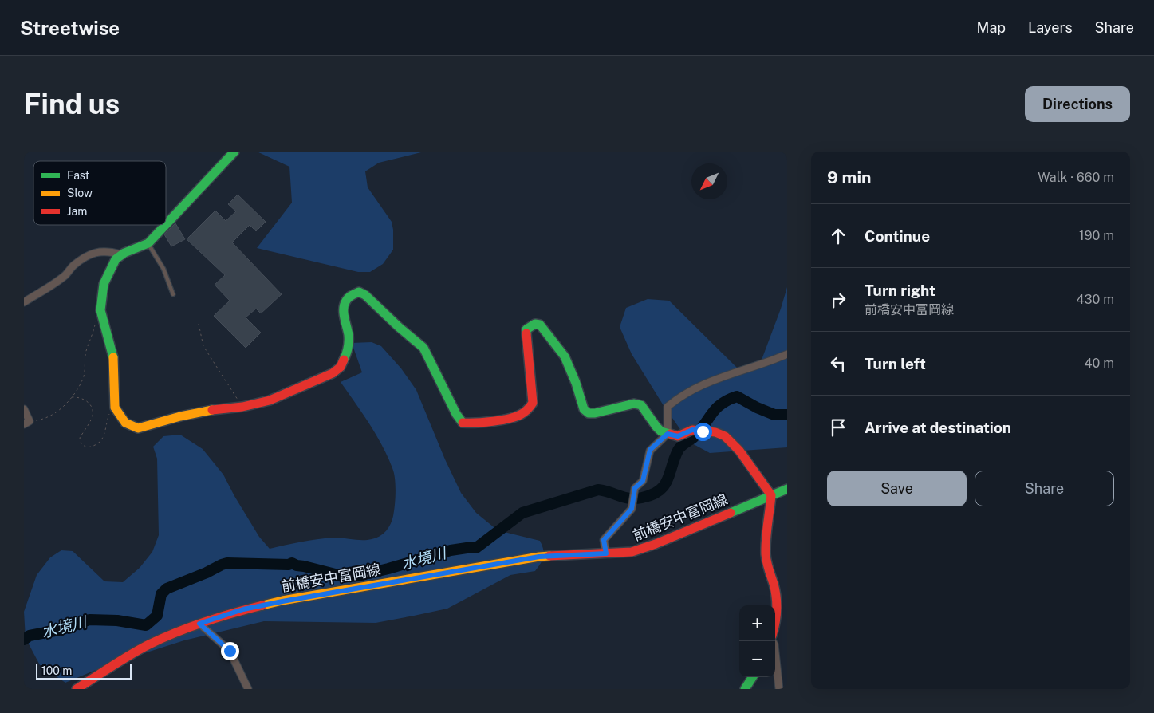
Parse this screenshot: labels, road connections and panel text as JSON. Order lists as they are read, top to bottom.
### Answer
{
  "streets": {
    "street": ["前橋安中富岡線"]
  },
  "water": ["水境川"],
  "legend": ["Fast", "Slow", "Jam"],
  "scale_bar": "100 m",
  "north": "bottom left",
  "page": {
    "header": "Streetwise",
    "nav": ["Map", "Layers", "Share"],
    "buttons": [
      "Directions",
      ["Save", "Share"]
    ],
    "title": "Find us",
    "heading": ["9 min", "Walk · 660 m"],
    "list": [
      ["Continue", "190 m"],
      ["Turn right", "前橋安中富岡線", "430 m"],
      ["Turn left", "40 m"],
      "Arrive at destination"
    ],
    "map_buttons": ["+", "−"],
    "scale": "100 m"
  }
}
